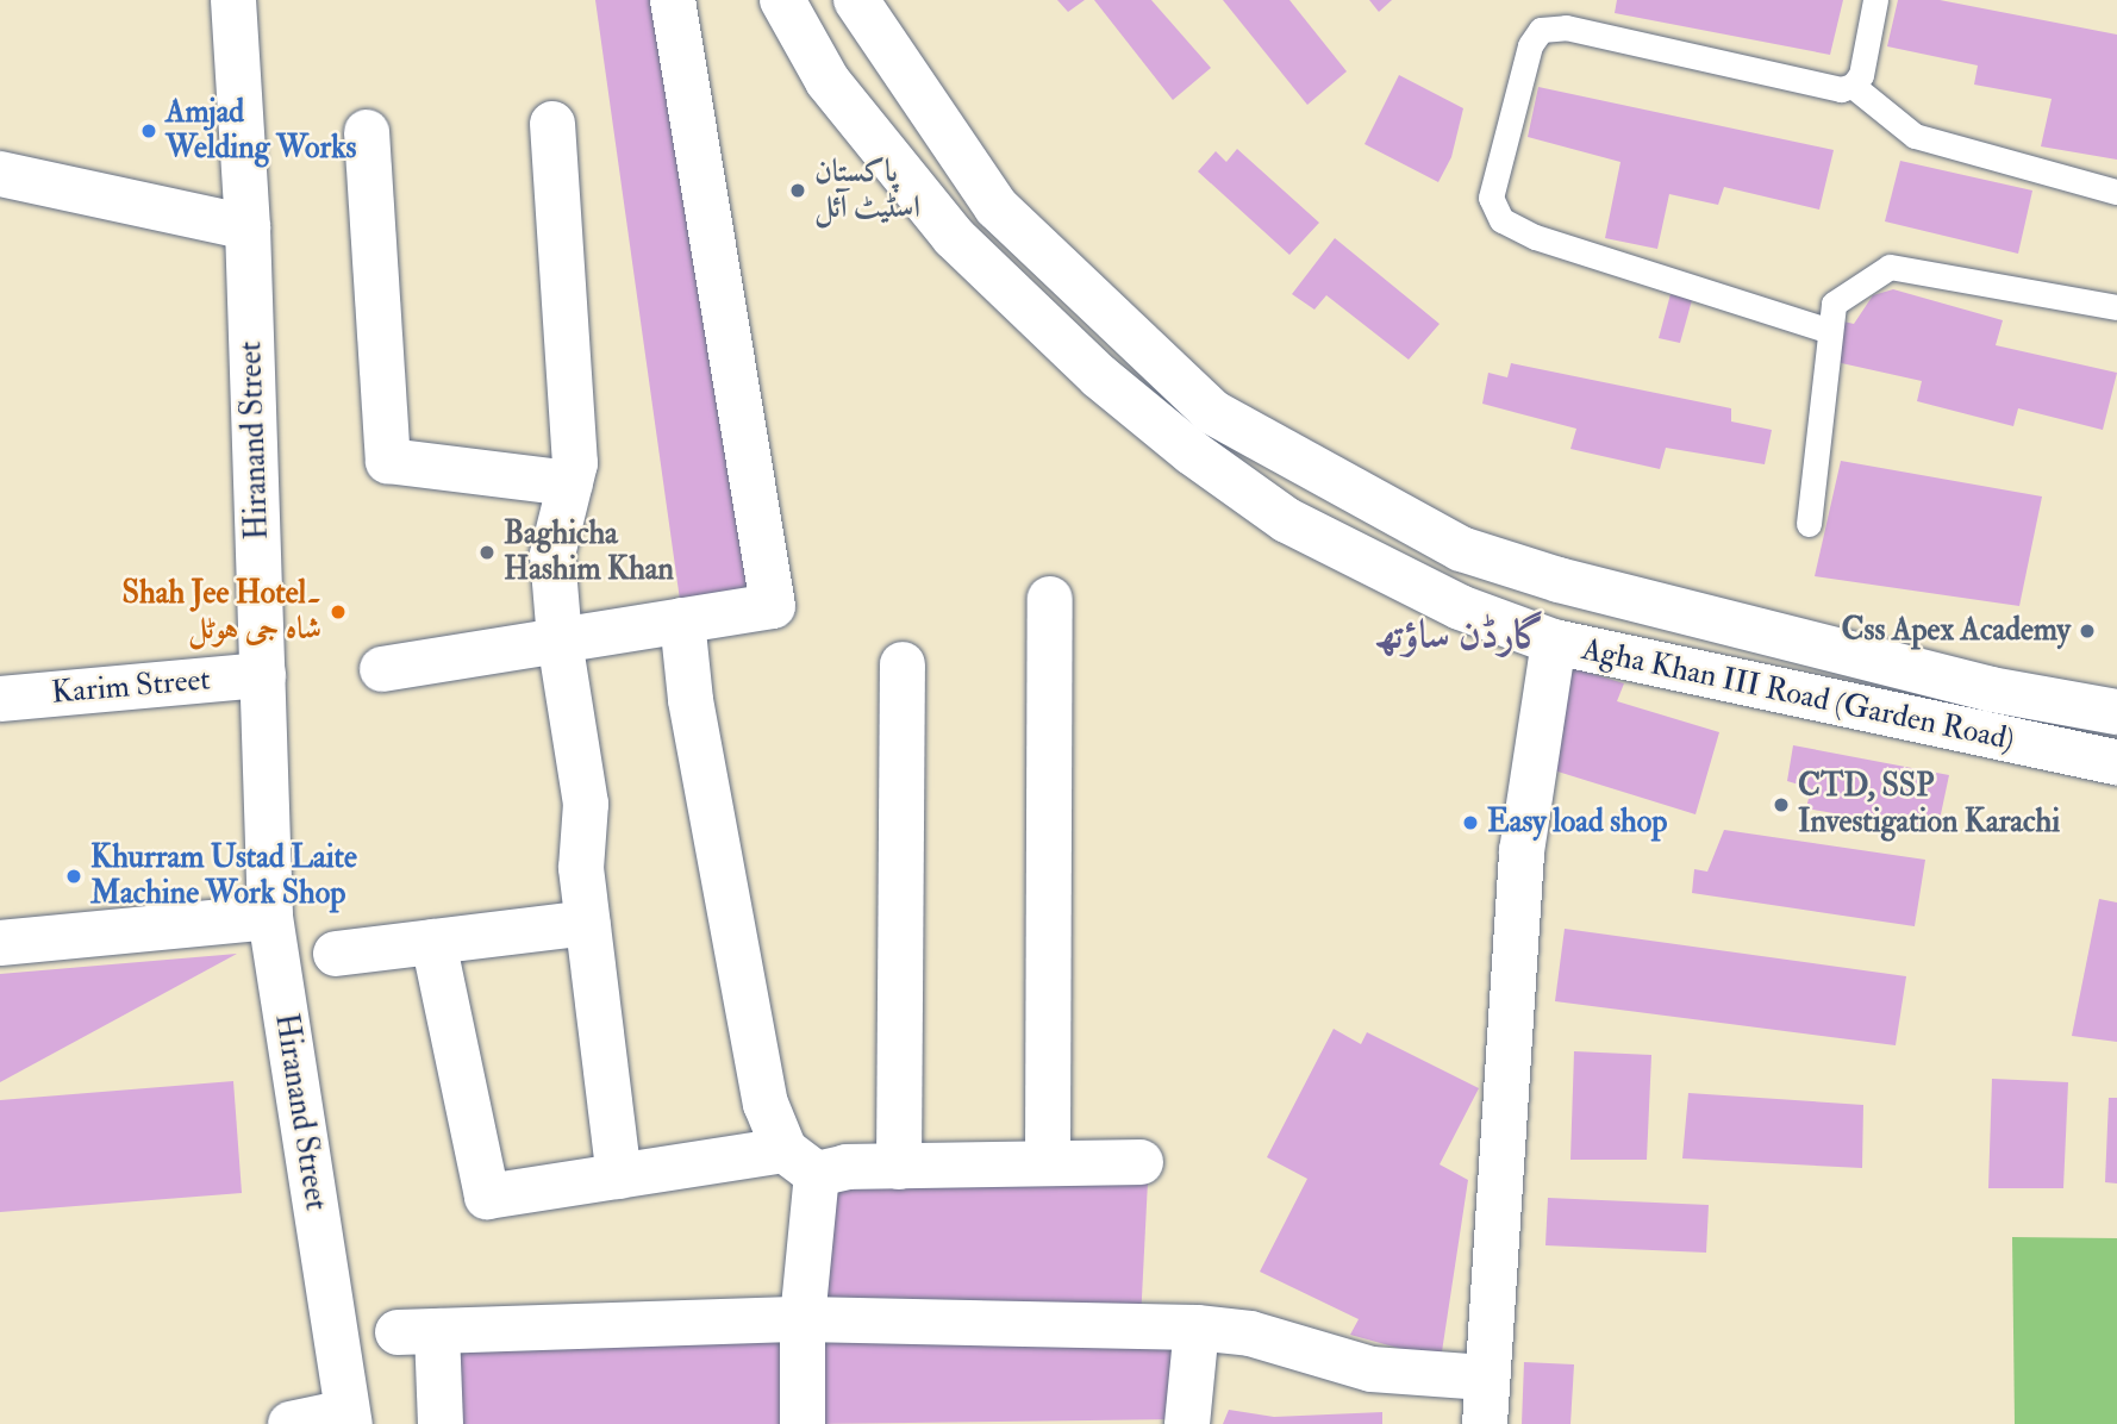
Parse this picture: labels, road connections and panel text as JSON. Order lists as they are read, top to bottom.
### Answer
{
  "streets": {
    "street": ["Hiranand Street", "Karim Street", "Agha Khan III Road (Garden Road)"]
  },
  "crossings": [
    ["Hiranand Street", "Karim Street"]
  ],
  "districts": ["گارڈن ساؤتھ"],
  "places": [
    "Amjad Welding Works",
    "پاکستان اسٹیٹ آئل",
    "Baghicha Hashim Khan",
    "Shah Jee Hotel۔ شاہ جی ہوٹل",
    "Css Apex Academy",
    "CTD, SSP Investigation Karachi",
    "Easy load shop",
    "Khurram Ustad Laite Machine Work Shop"
  ]
}
